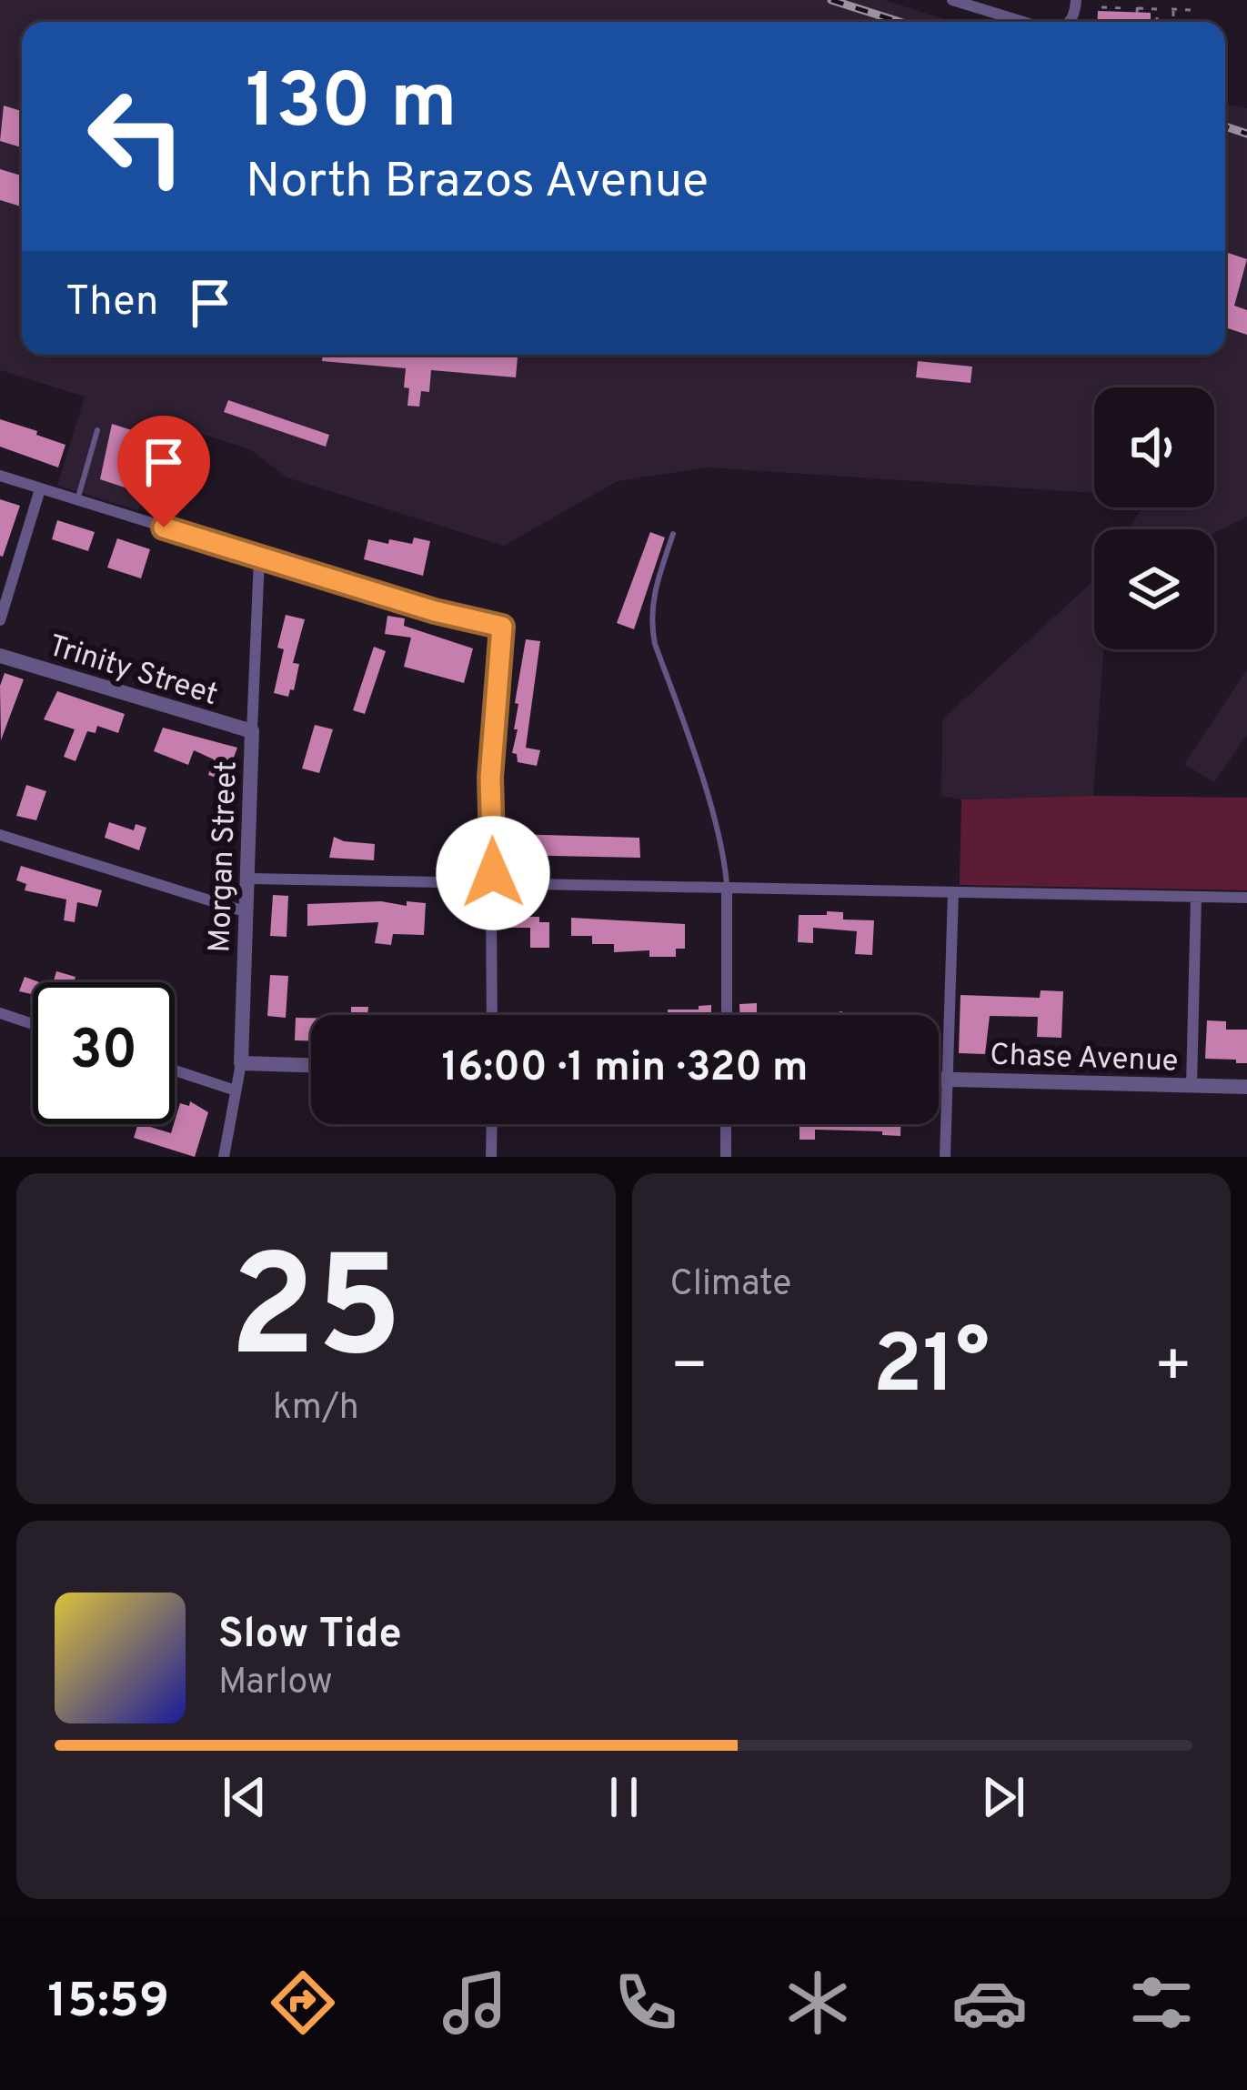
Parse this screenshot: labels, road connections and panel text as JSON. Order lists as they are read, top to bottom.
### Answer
{
  "streets": {
    "street": ["Trinity Street", "Morgan Street", "Chase Avenue"]
  },
  "crossings": [
    ["Trinity Street", "Morgan Street"]
  ],
  "page": {
    "turn": ["130 m", "North Brazos Avenue"],
    "then": "Then",
    "limit": "30",
    "trip": "16:00 · 1 min · 320 m",
    "tile": [
      ["25", "km/h"],
      "Climate"
    ],
    "heat": ["−", "21°", "+"],
    "song": ["Slow Tide", "Marlow"],
    "tabs": "15:59"
  }
}
